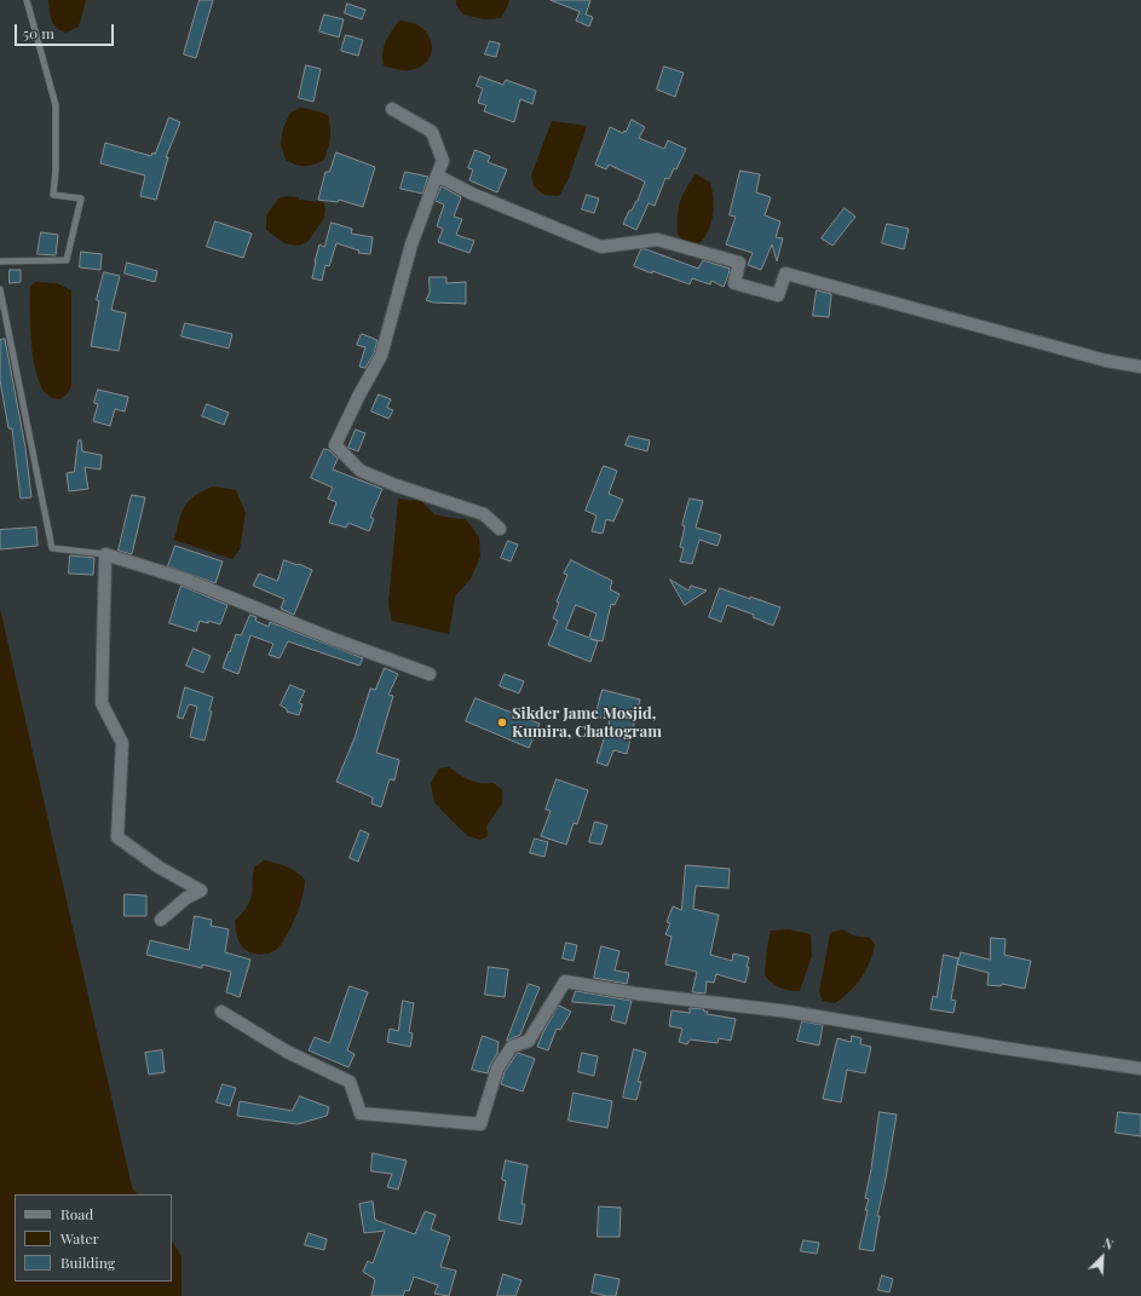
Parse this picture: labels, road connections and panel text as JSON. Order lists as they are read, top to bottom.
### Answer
{
  "places": ["Sikder Jame Mosjid, Kumira, Chattogram"],
  "legend": ["Road", "Water", "Building"],
  "scale_bar": "50 m",
  "north": "top right"
}
